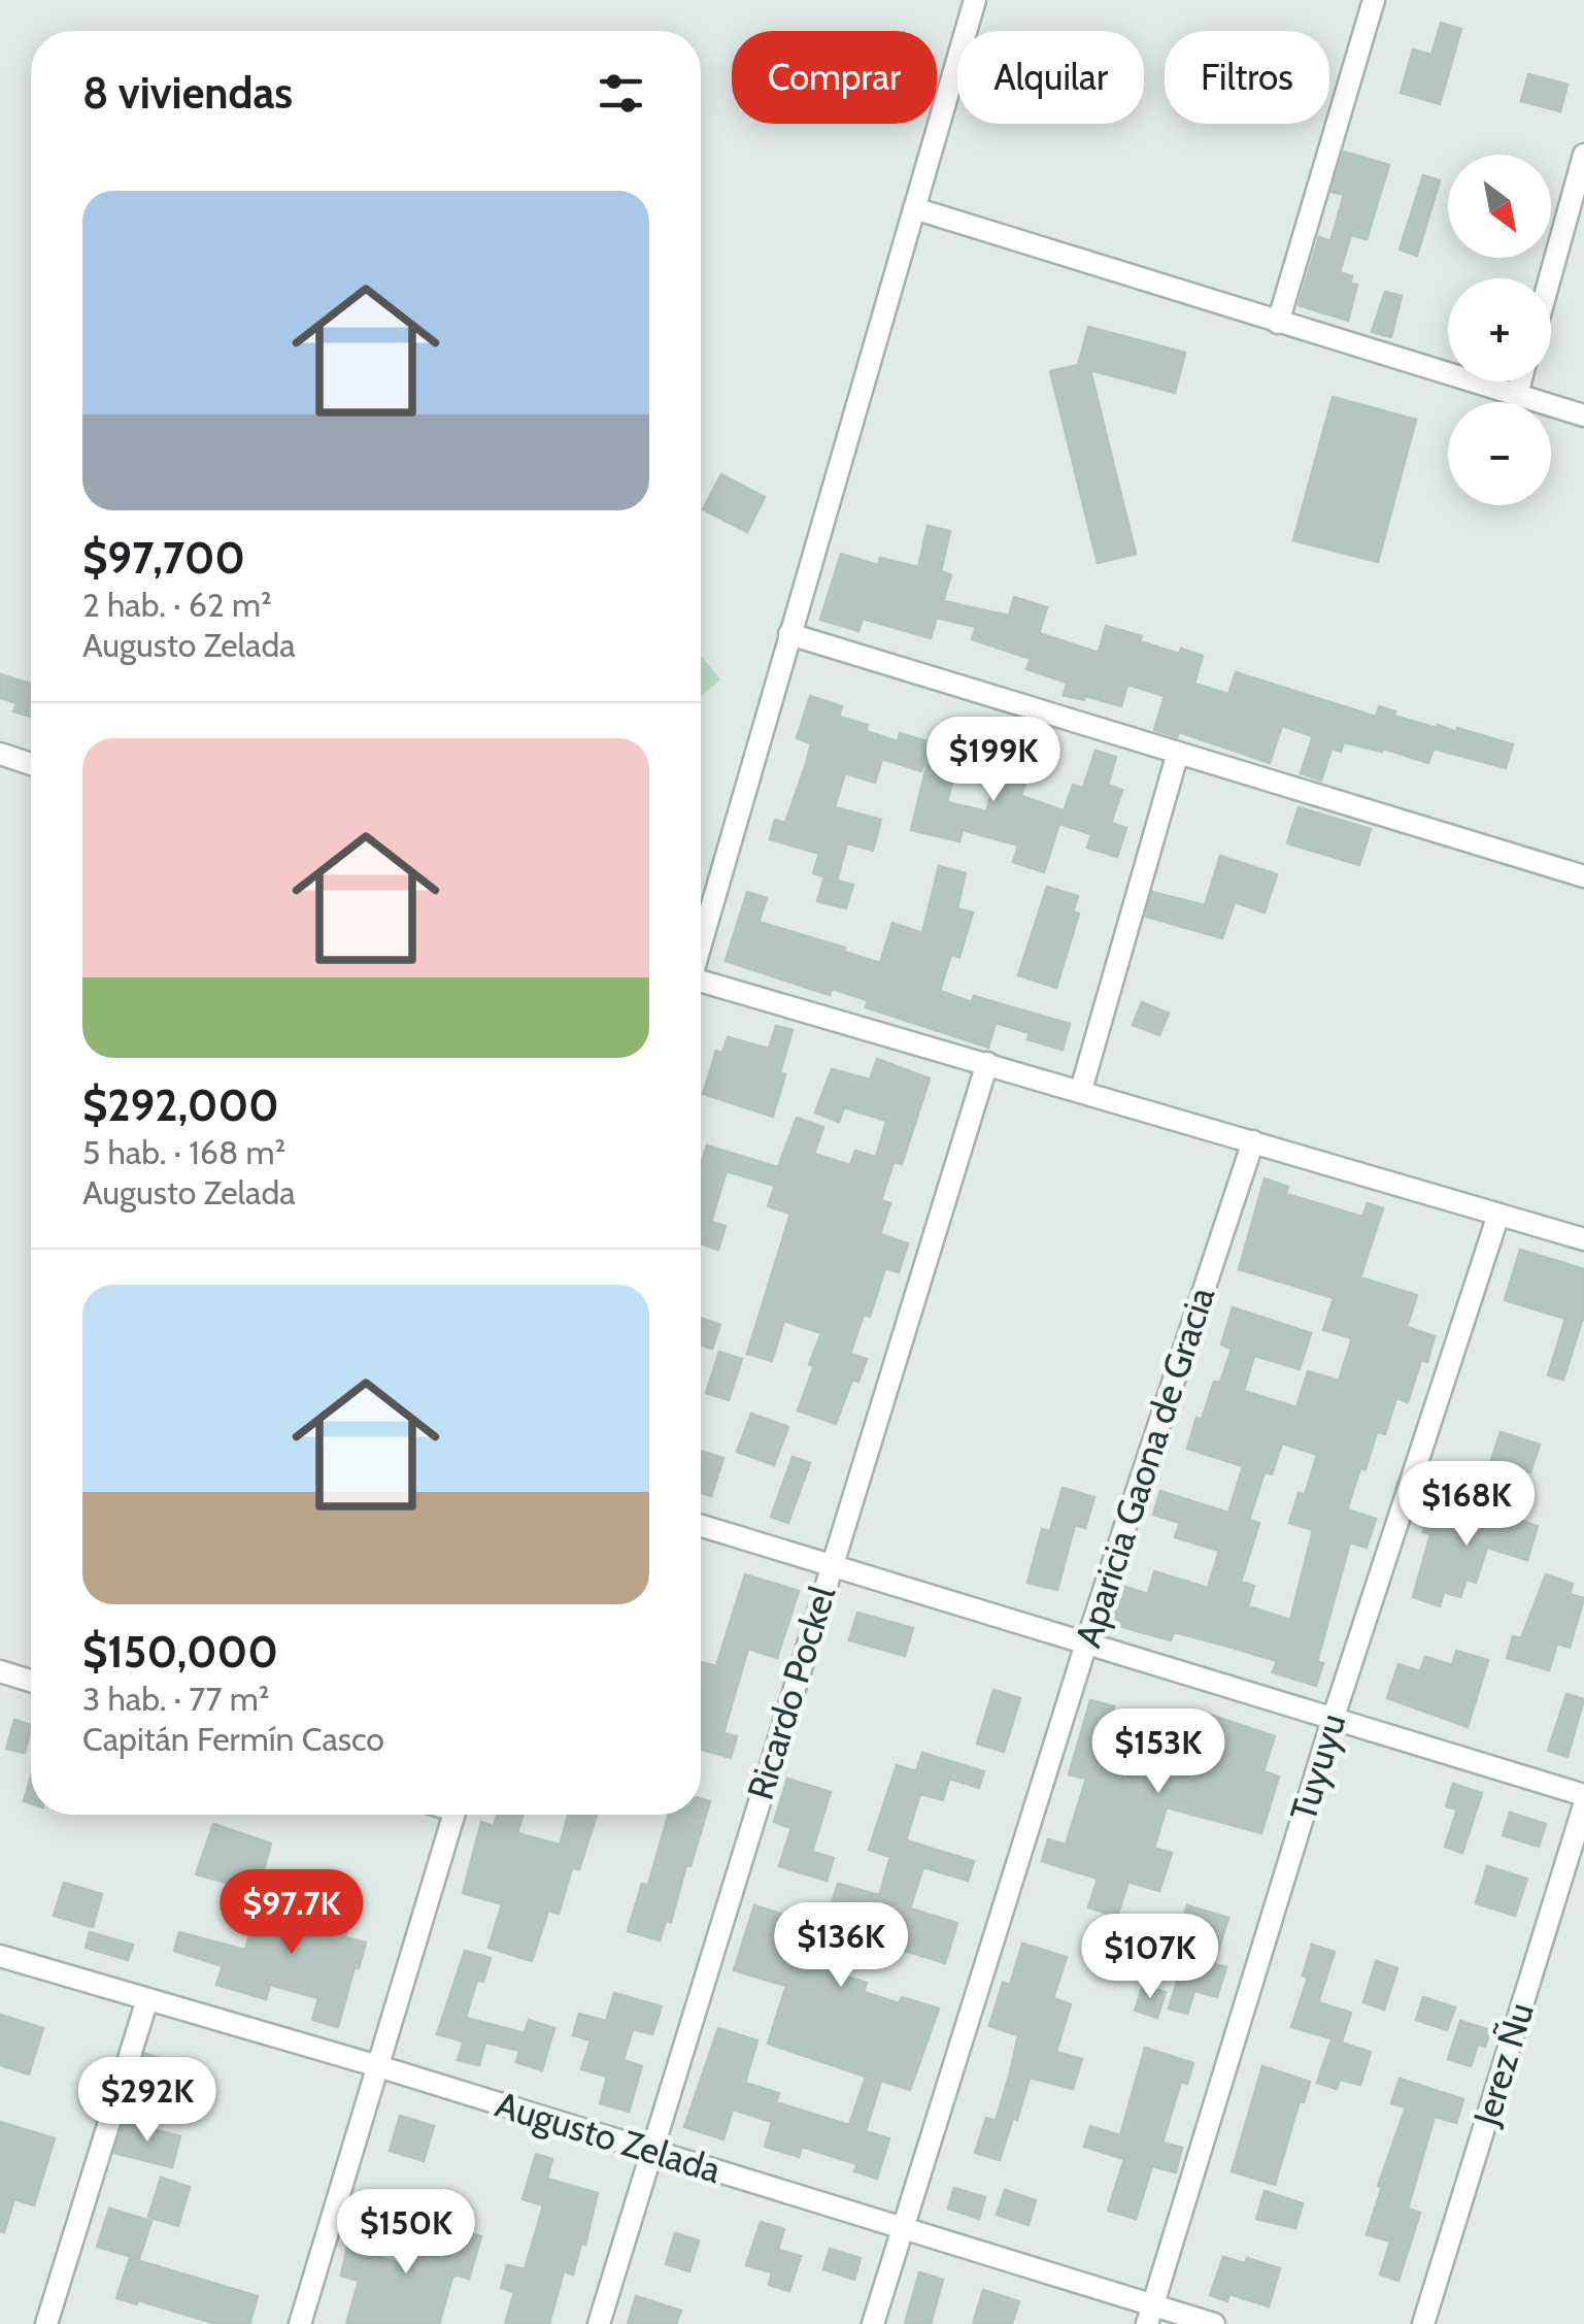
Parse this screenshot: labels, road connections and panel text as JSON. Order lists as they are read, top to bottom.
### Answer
{
  "streets": {
    "street": [
      "Aparicia Gaona de Gracia",
      "Ricardo Pockel",
      "Tuyuyu",
      "Jerez Ñu",
      "Augusto Zelada"
    ]
  },
  "crossings": [
    ["Aparicia Gaona de Gracia", "Augusto Zelada"],
    ["Ricardo Pockel", "Augusto Zelada"],
    ["Tuyuyu", "Augusto Zelada"]
  ],
  "north": "bottom right",
  "page": {
    "chip": ["Comprar", "Alquilar", "Filtros"],
    "heading": "8 viviendas",
    "map_buttons": ["+", "−"],
    "list": [
      {
        "name": "$97,700",
        "note": "2 hab. · 62 m² · Augusto Zelada"
      },
      {
        "name": "$292,000",
        "note": "5 hab. · 168 m² · Augusto Zelada"
      },
      {
        "name": "$150,000",
        "note": "3 hab. · 77 m² · Capitán Fermín Casco"
      }
    ],
    "price": [
      "$199K",
      "$168K",
      "$153K",
      "$97.7K",
      "$136K",
      "$107K",
      "$292K",
      "$150K"
    ]
  }
}
